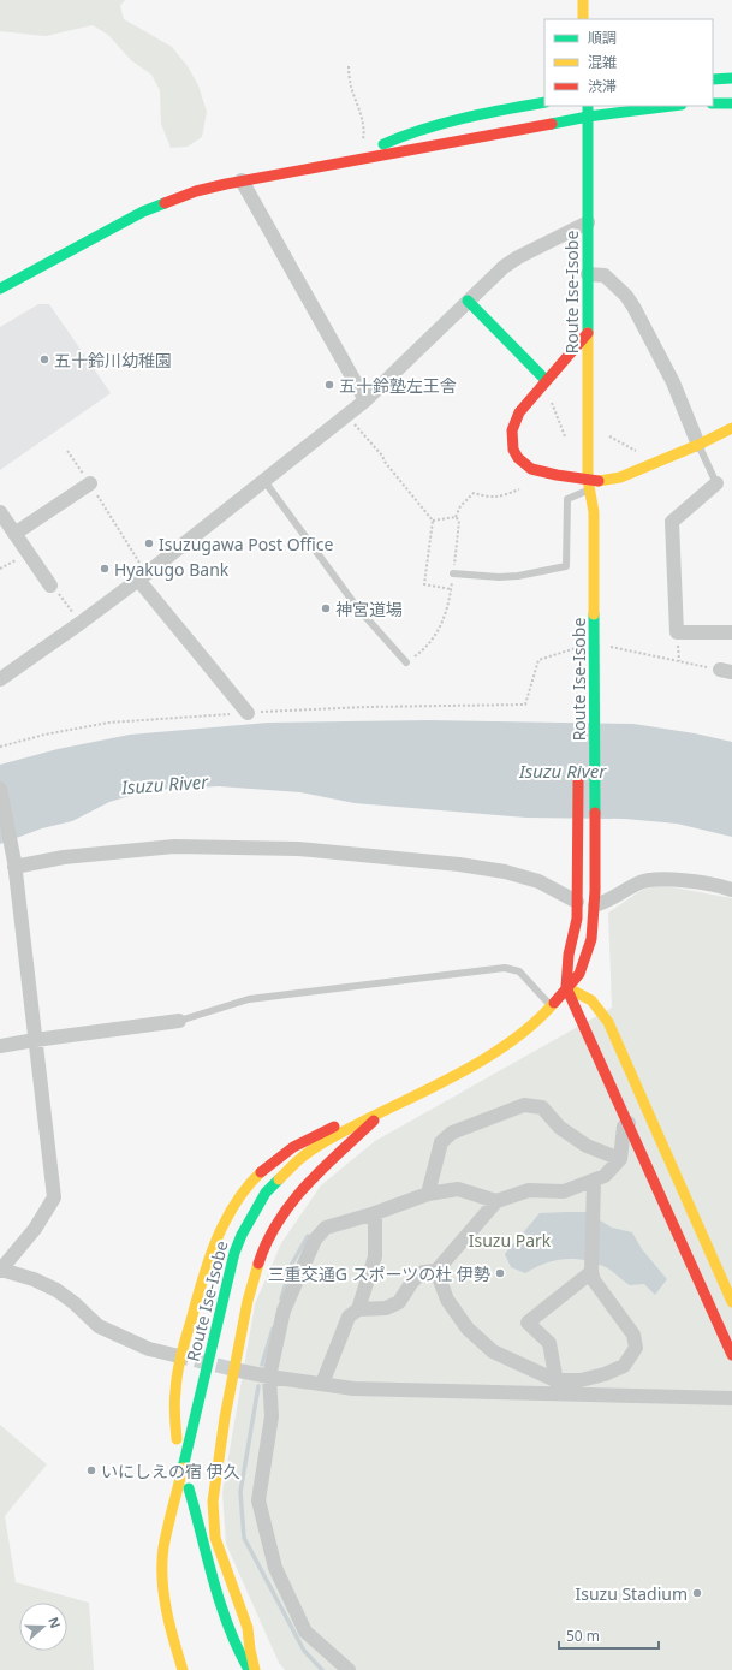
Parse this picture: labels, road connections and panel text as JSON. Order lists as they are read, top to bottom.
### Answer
{
  "streets": {
    "main road": ["Route Ise-Isobe"]
  },
  "water": ["Isuzu River"],
  "parks": ["Isuzu Park"],
  "places": [
    "五十鈴川幼稚園",
    "五十鈴塾左王舎",
    "Isuzugawa Post Office",
    "Hyakugo Bank",
    "神宮道場",
    "三重交通G スポーツの杜 伊勢",
    "いにしえの宿 伊久",
    "Isuzu Stadium"
  ],
  "legend": ["順調", "混雑", "渋滞"],
  "scale_bar": "50 m",
  "north": "right"
}
